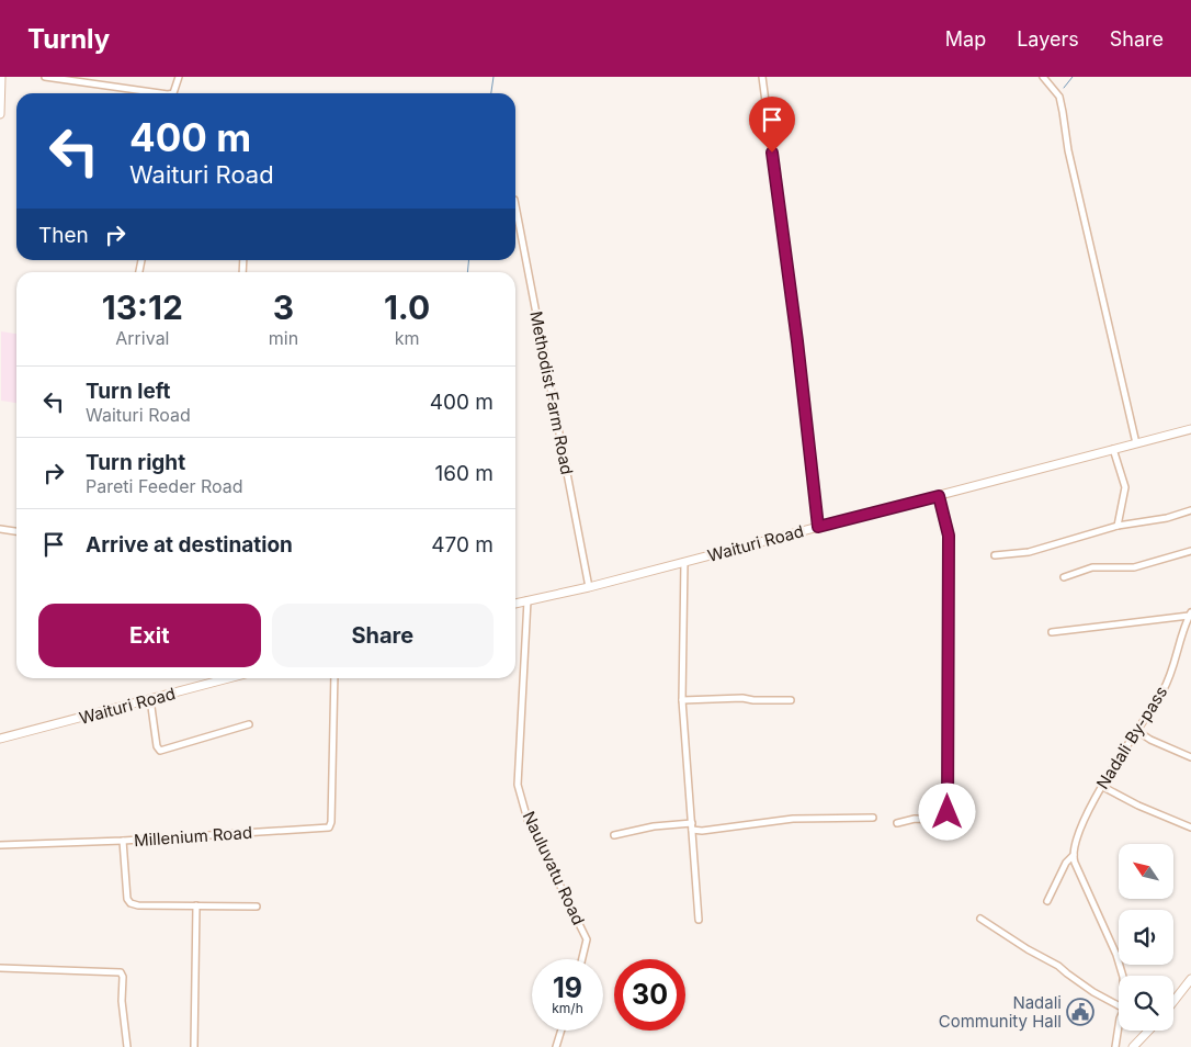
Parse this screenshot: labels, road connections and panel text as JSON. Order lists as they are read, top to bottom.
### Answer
{
  "streets": {
    "main road": ["Waituri Road"],
    "street": [
      "Methodist Farm Road",
      "Nadali By-pass",
      "Millenium Road",
      "Nauluvatu Road"
    ]
  },
  "crossings": [
    ["Methodist Farm Road", "Waituri Road"],
    ["Waituri Road", "Nauluvatu Road"]
  ],
  "places": {
    "public building": ["Nadali Community Hall"]
  },
  "north": "top left",
  "page": {
    "header": "Turnly",
    "nav": ["Map", "Layers", "Share"],
    "turn": ["400 m", "Waituri Road"],
    "then": "Then",
    "eta": [
      "13:12",
      "Arrival",
      "3",
      "min",
      "1.0",
      "km"
    ],
    "list": [
      {
        "name": "Turn left",
        "note": "Waituri Road",
        "value": "400 m"
      },
      {
        "name": "Turn right",
        "note": "Pareti Feeder Road",
        "value": "160 m"
      },
      {
        "name": "Arrive at destination",
        "value": "470 m"
      }
    ],
    "buttons": ["Exit", "Share"],
    "speed": "19 km/h",
    "limit": "30"
  }
}
